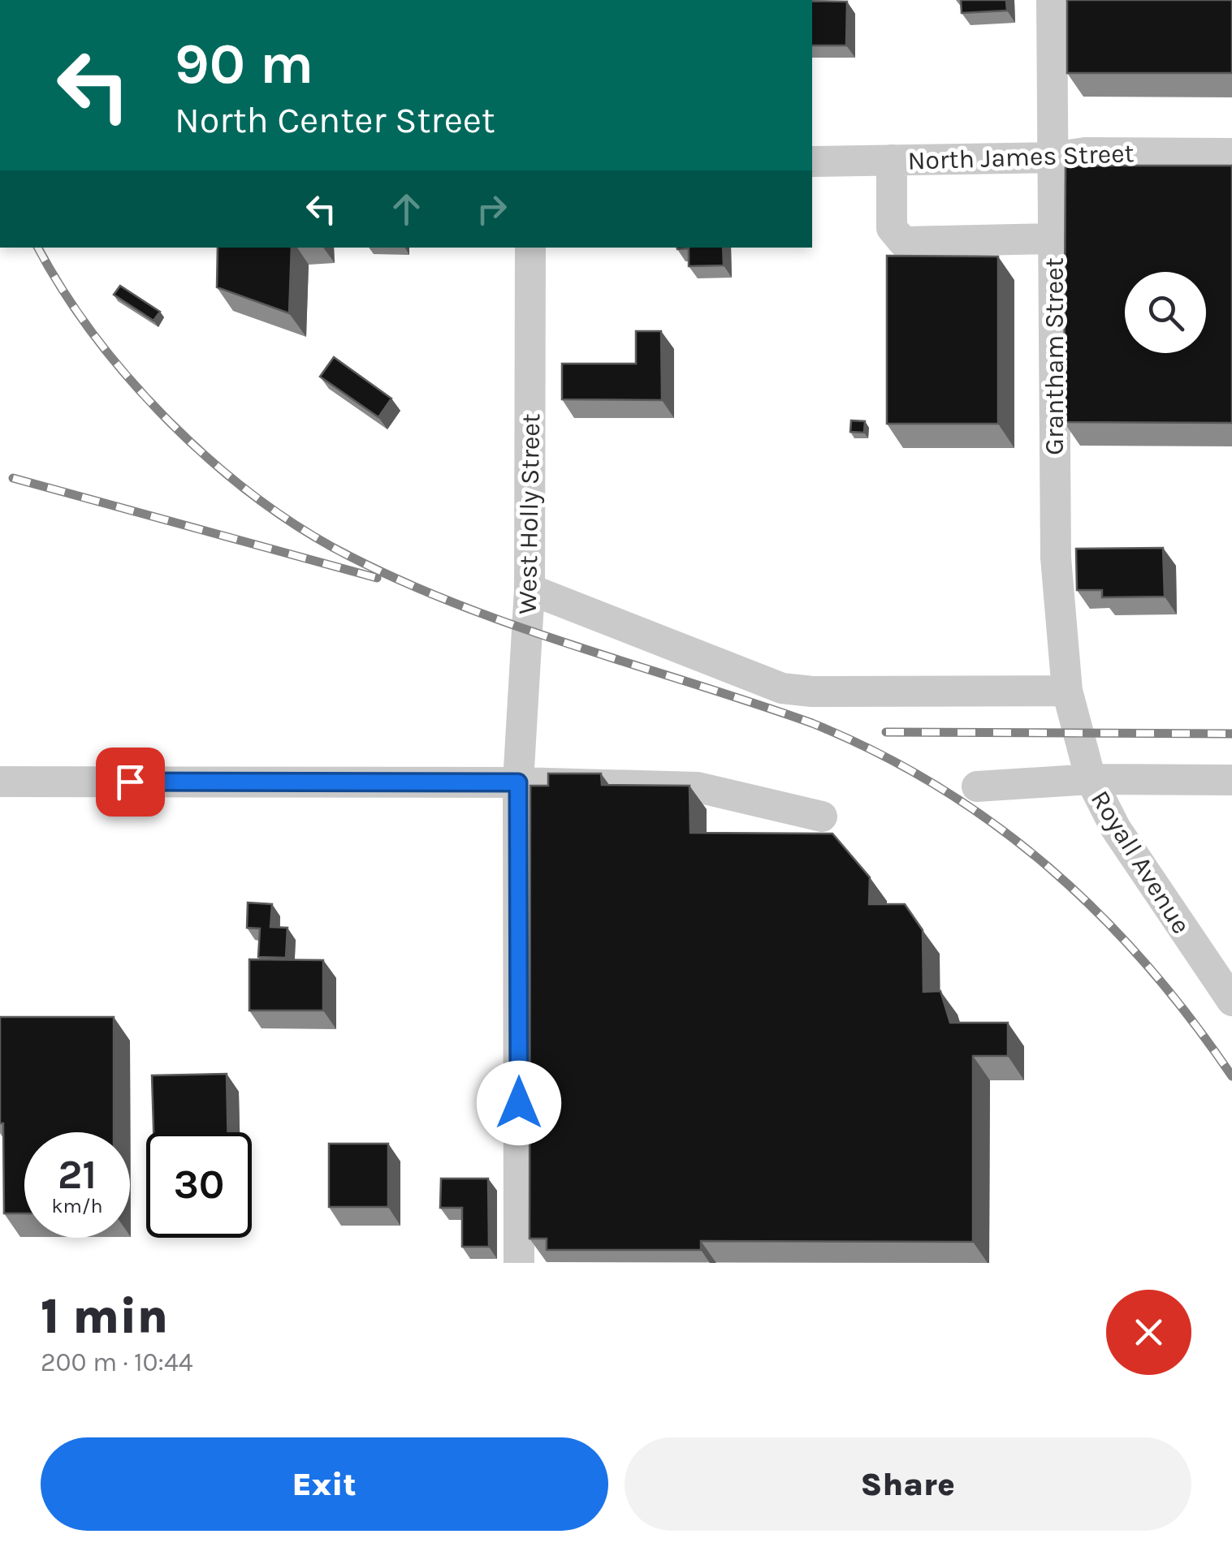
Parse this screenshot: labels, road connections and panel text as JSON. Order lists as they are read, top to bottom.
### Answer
{
  "streets": {
    "street": [
      "North James Street",
      "Grantham Street",
      "West Holly Street",
      "Royall Avenue"
    ]
  },
  "crossings": [
    ["North James Street", "Grantham Street"],
    ["Grantham Street", "Royall Avenue"]
  ],
  "page": {
    "turn": ["90 m", "North Center Street"],
    "speed": "21 km/h",
    "limit": "30",
    "heading": ["1 min", "200 m · 10:44"],
    "buttons": ["Exit", "Share"]
  }
}
